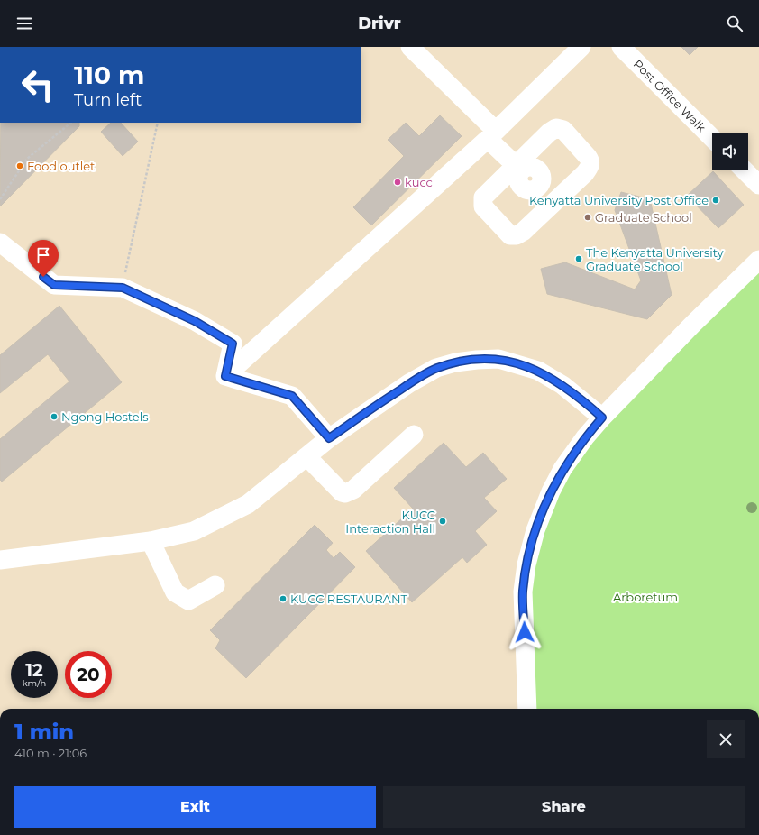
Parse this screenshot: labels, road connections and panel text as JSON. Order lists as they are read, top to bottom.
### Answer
{
  "streets": {
    "lane": ["Post Office Walk"]
  },
  "parks": ["Arboretum"],
  "places": [
    "Food outlet",
    "kucc",
    "Kenyatta University Post Office",
    "Graduate School",
    "The Kenyatta University Graduate School",
    "Ngong Hostels",
    "KUCC Interaction Hall",
    "KUCC RESTAURANT"
  ],
  "page": {
    "header": "Drivr",
    "turn": ["110 m", "Turn left"],
    "speed": "12 km/h",
    "limit": "20",
    "heading": ["1 min", "410 m · 21:06"],
    "buttons": ["Exit", "Share"]
  }
}
